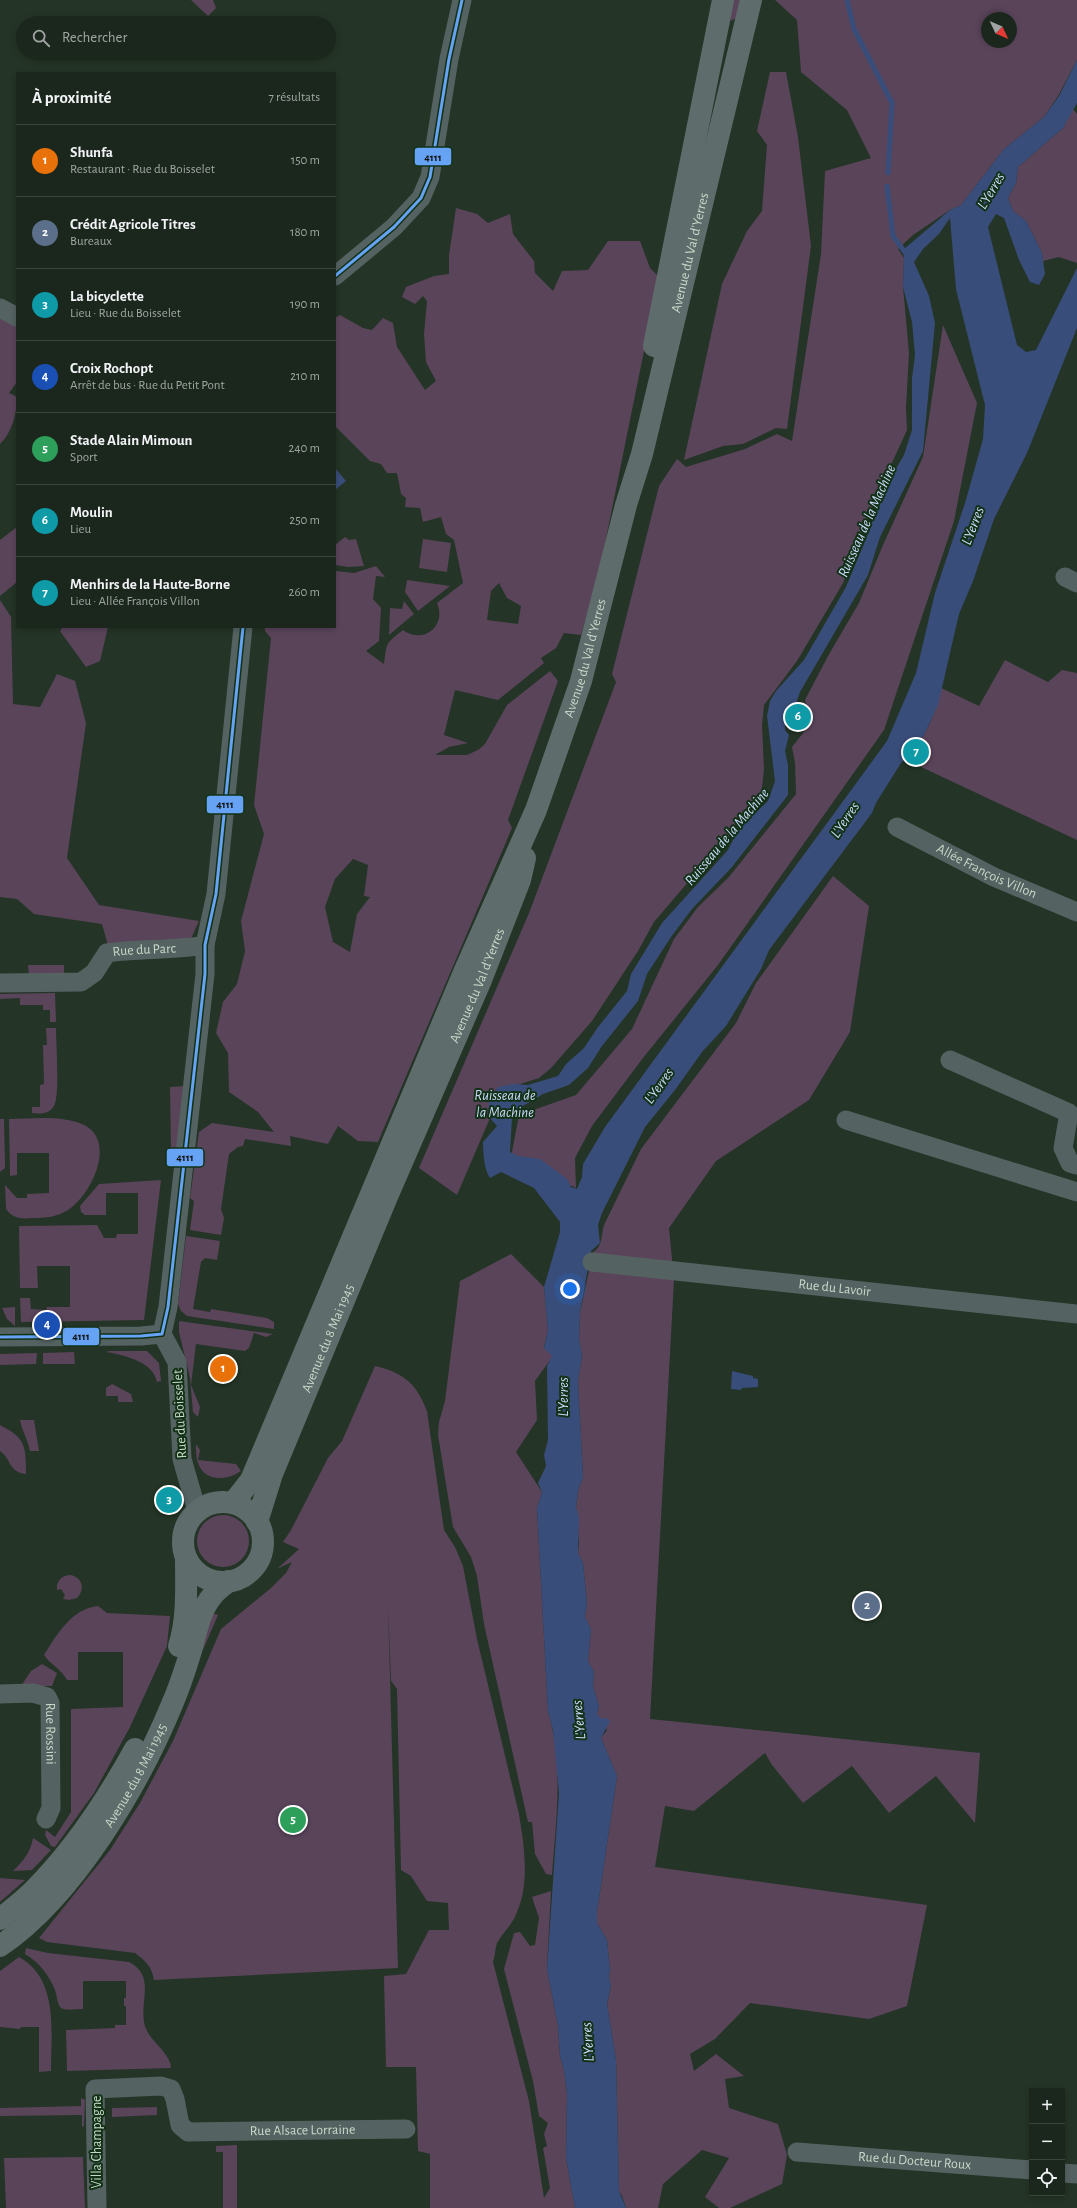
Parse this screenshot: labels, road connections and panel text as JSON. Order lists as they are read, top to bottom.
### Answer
{
  "streets": {
    "main road": ["Avenue du Val d'Yerres", "Avenue du 8 Mai 1945"],
    "street": [
      "Allée François Villon",
      "Rue du Parc",
      "Rue du Lavoir",
      "Rue du Boisselet",
      "Rue Rossini",
      "Rue Alsace Lorraine",
      "Villa Champagne",
      "Rue du Docteur Roux"
    ]
  },
  "crossings": [
    ["Avenue du Val d'Yerres", "Avenue du 8 Mai 1945"],
    ["Avenue du 8 Mai 1945", "Rue du Boisselet"],
    ["Rue Alsace Lorraine", "Villa Champagne"]
  ],
  "water": ["L'Yerres", "Ruisseau de la Machine"],
  "lines": ["transit line 4111"],
  "north": "bottom right",
  "page": {
    "search": "Rechercher",
    "heading": ["À proximité", "7 résultats"],
    "list": [
      {
        "mark": "1",
        "name": "Shunfa",
        "note": "Restaurant · Rue du Boisselet",
        "value": "150 m"
      },
      {
        "mark": "2",
        "name": "Crédit Agricole Titres",
        "note": "Bureaux",
        "value": "180 m"
      },
      {
        "mark": "3",
        "name": "La bicyclette",
        "note": "Lieu · Rue du Boisselet",
        "value": "190 m"
      },
      {
        "mark": "4",
        "name": "Croix Rochopt",
        "note": "Arrêt de bus · Rue du Petit Pont",
        "value": "210 m"
      },
      {
        "mark": "5",
        "name": "Stade Alain Mimoun",
        "note": "Sport",
        "value": "240 m"
      },
      {
        "mark": "6",
        "name": "Moulin",
        "note": "Lieu",
        "value": "250 m"
      },
      {
        "mark": "7",
        "name": "Menhirs de la Haute-Borne",
        "note": "Lieu · Allée François Villon",
        "value": "260 m"
      }
    ],
    "pins": [
      "6",
      "7",
      "4",
      "1",
      "3",
      "2",
      "5"
    ],
    "map_buttons": ["+", "−"]
  }
}
